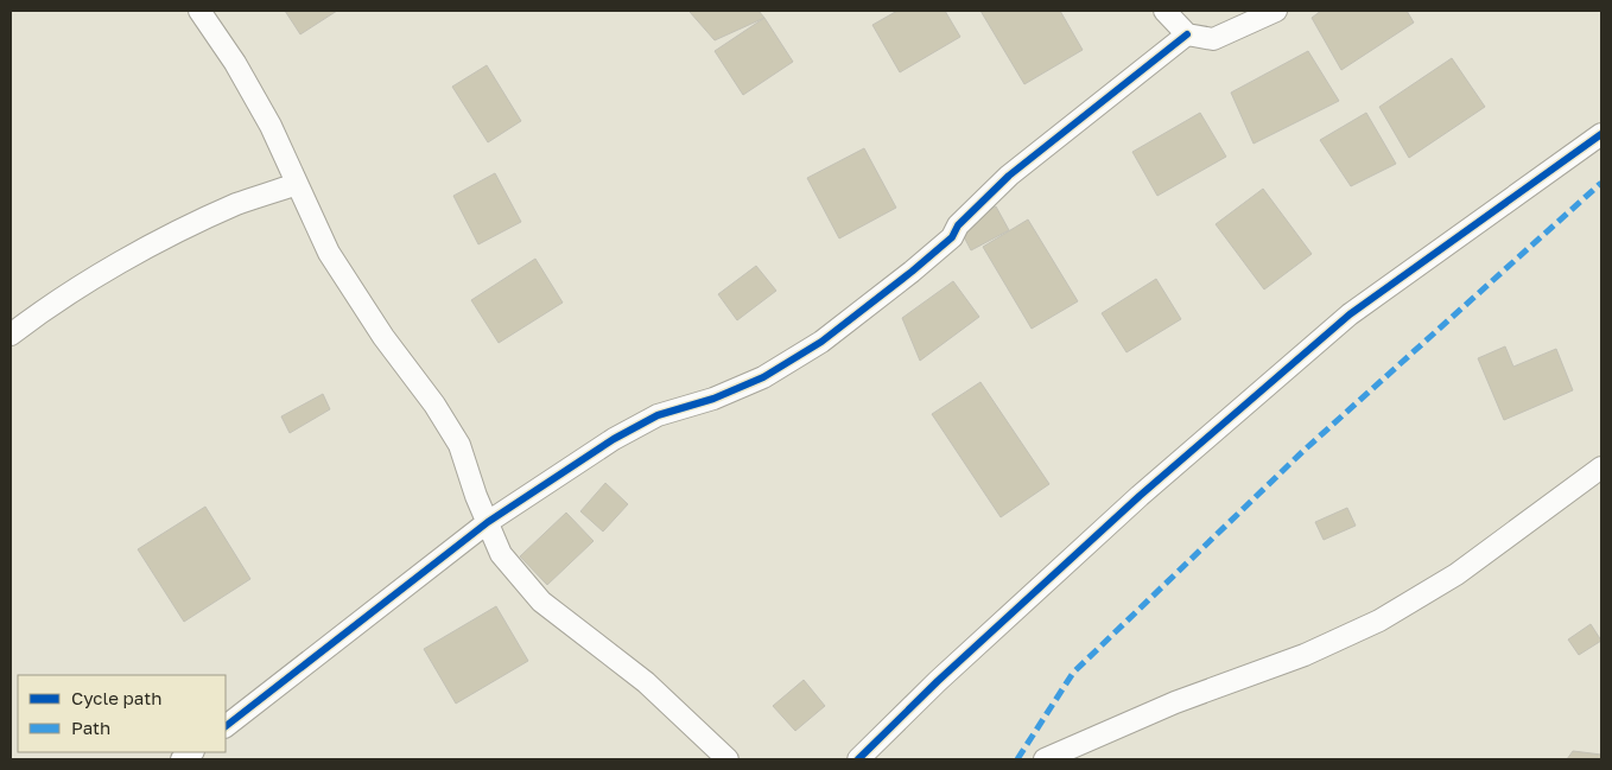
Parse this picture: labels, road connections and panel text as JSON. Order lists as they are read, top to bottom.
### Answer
{
  "legend": ["Cycle path", "Path"]
}
